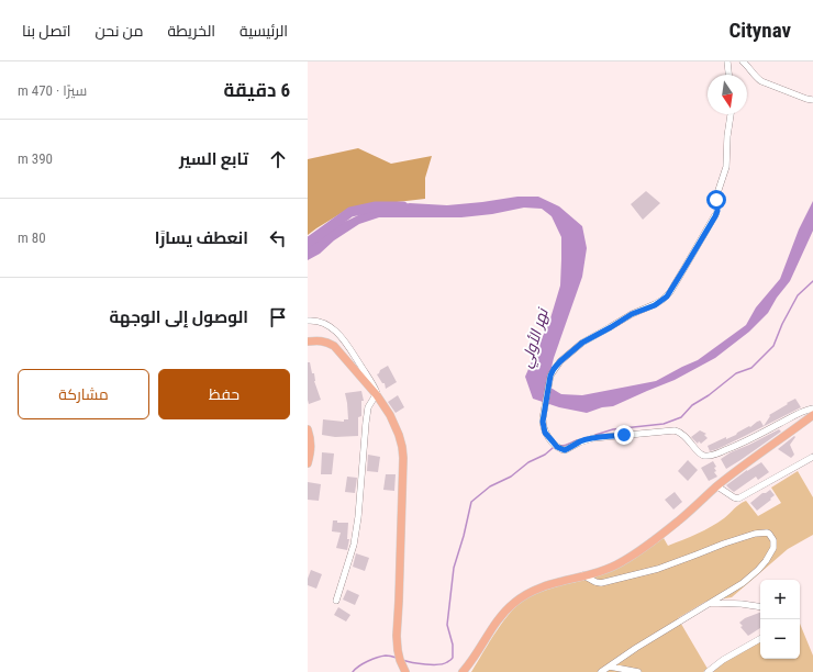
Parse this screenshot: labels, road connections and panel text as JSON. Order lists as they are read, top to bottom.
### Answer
{
  "water": ["نهر الأولي"],
  "north": "bottom",
  "page": {
    "header": "Citynav",
    "nav": [
      "الرئيسية",
      "الخريطة",
      "من نحن",
      "اتصل بنا"
    ],
    "heading": ["6 دقيقة", "سيرًا · 470 m"],
    "list": [
      ["تابع السير", "390 m"],
      ["انعطف يسارًا", "80 m"],
      "الوصول إلى الوجهة"
    ],
    "buttons": ["حفظ", "مشاركة"],
    "map_buttons": ["+", "−"]
  }
}
